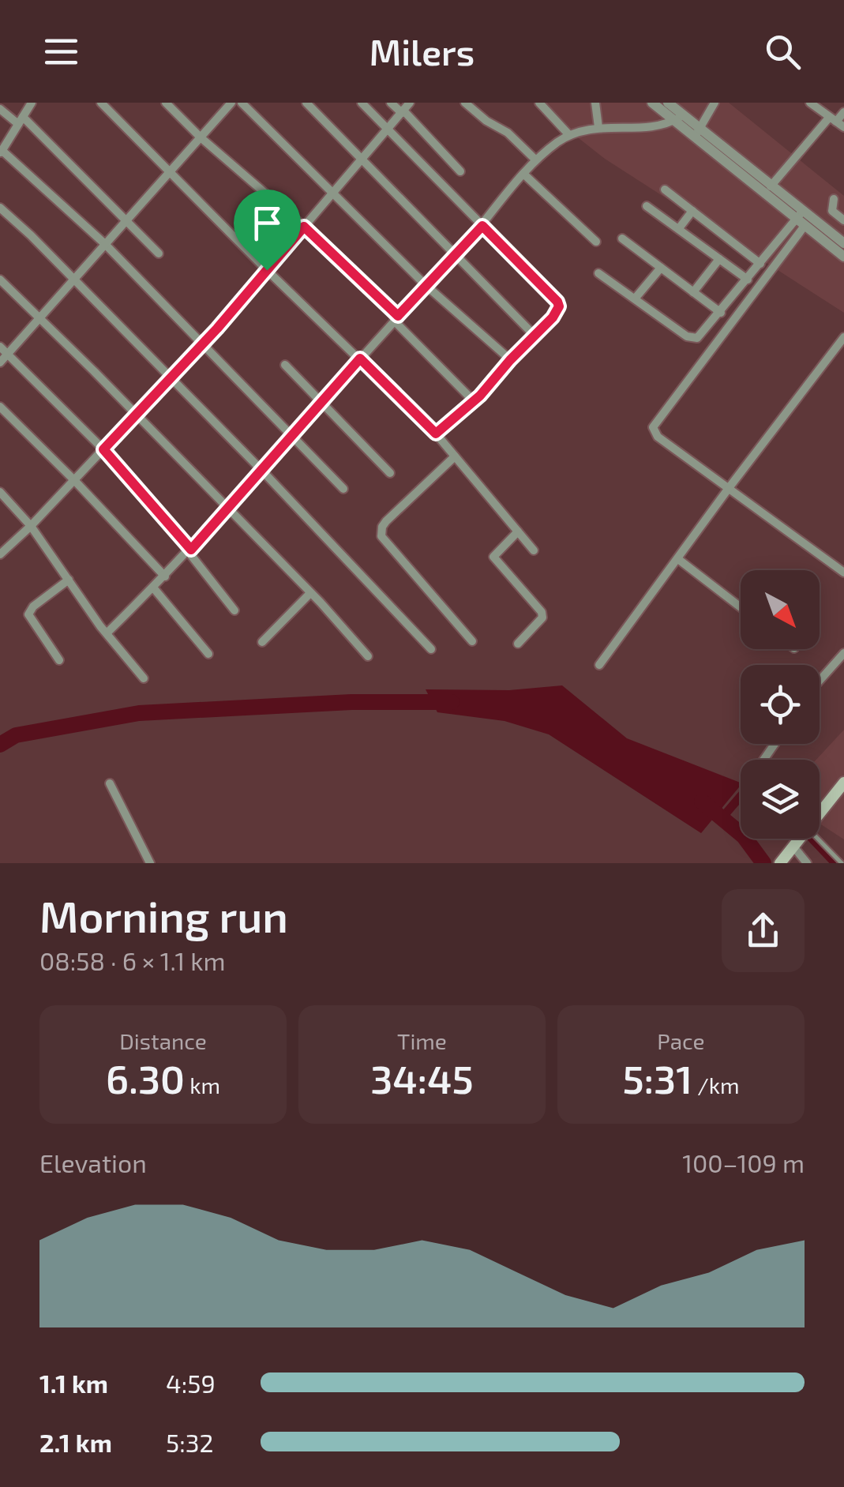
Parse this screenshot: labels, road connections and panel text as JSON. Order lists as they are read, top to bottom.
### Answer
{
  "north": "bottom right",
  "page": {
    "header": "Milers",
    "heading": ["Morning run", "08:58 · 6 × 1.1 km"],
    "stats": [
      ["Distance", "6.30 km"],
      ["Time", "34:45"],
      ["Pace", "5:31 /km"]
    ],
    "chart": ["Elevation", "100–109 m"],
    "list": [
      {
        "name": "1.1 km",
        "note": "4:59"
      },
      {
        "name": "2.1 km",
        "note": "5:32"
      }
    ]
  }
}
